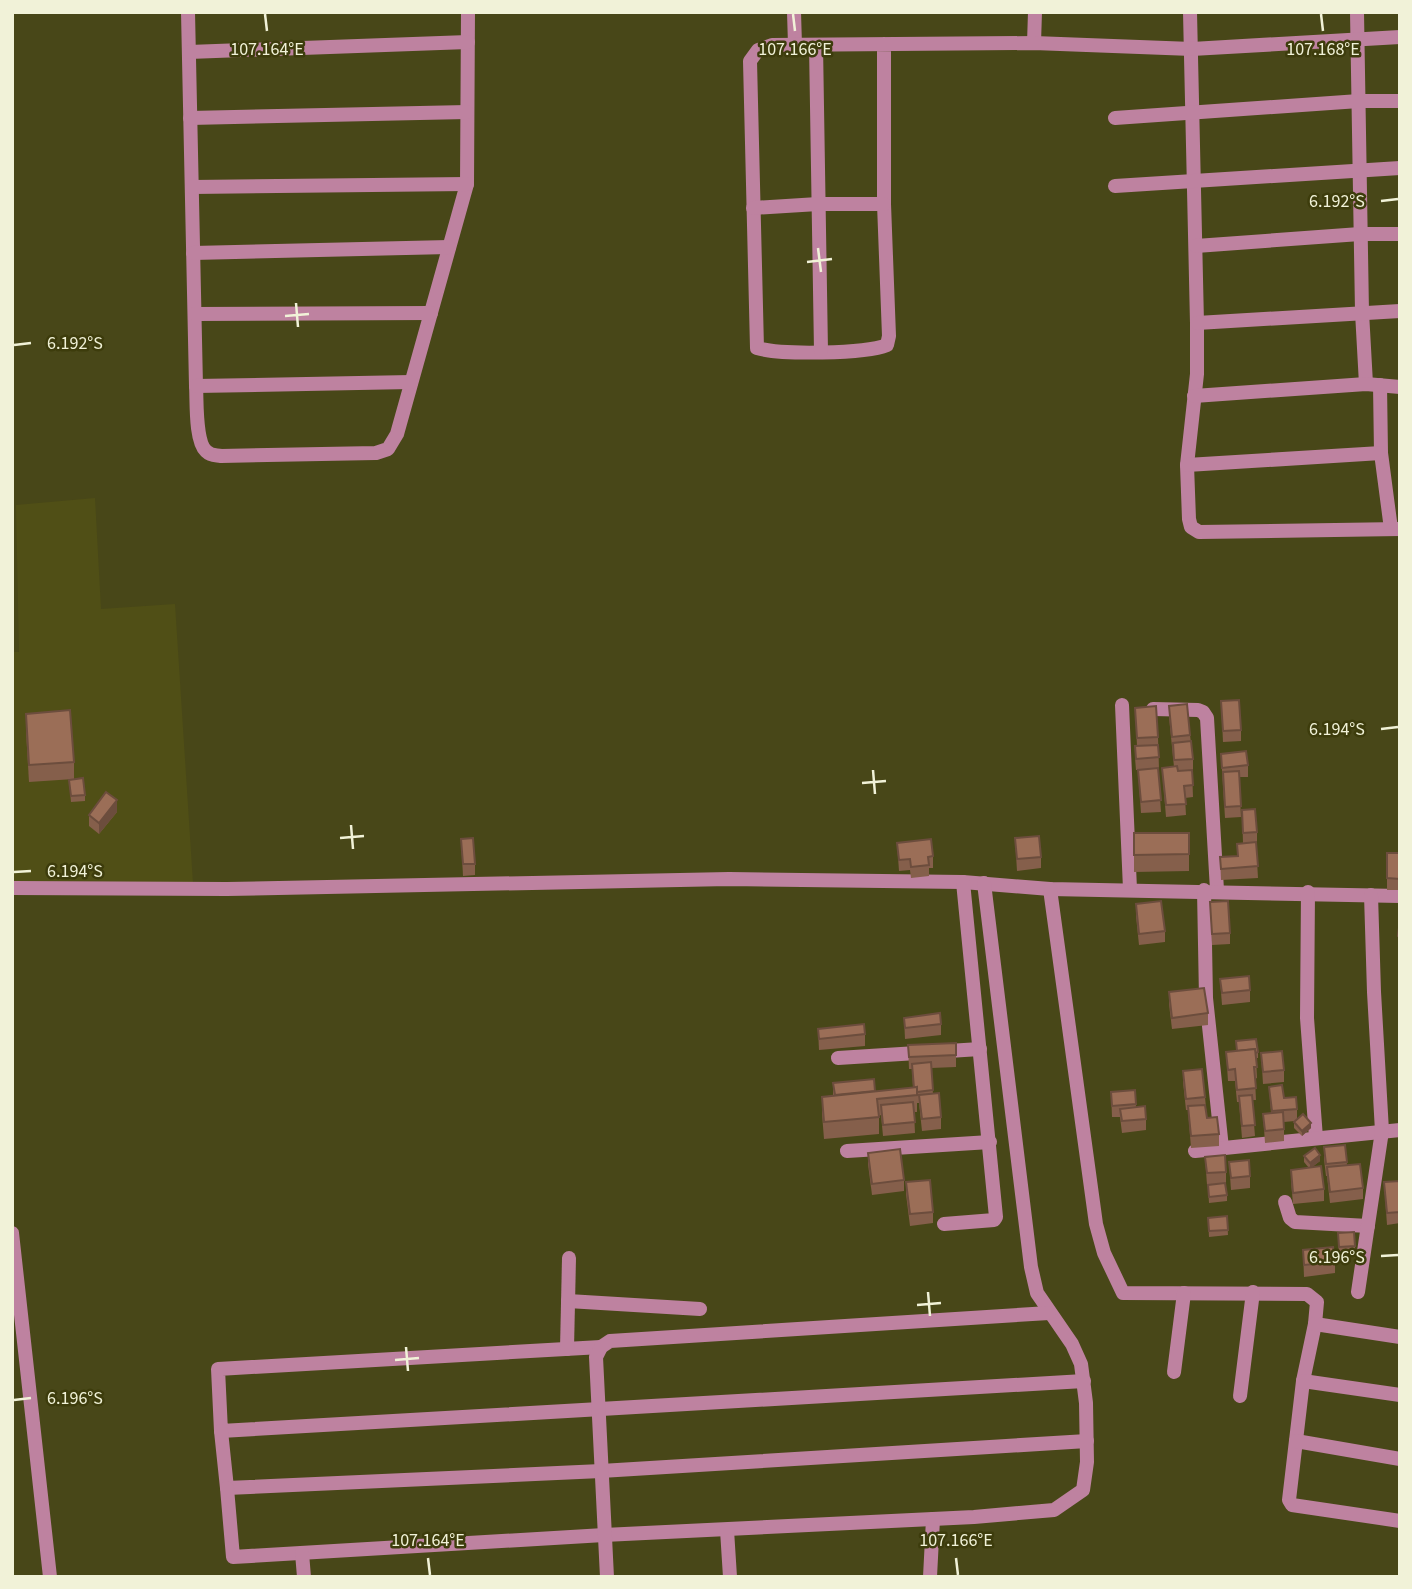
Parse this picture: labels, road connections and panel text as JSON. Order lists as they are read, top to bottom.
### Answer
{
  "coordinates": [
    "107.164°E",
    "107.166°E",
    "107.168°E",
    "6.192°S",
    "6.194°S",
    "6.196°S"
  ]
}
